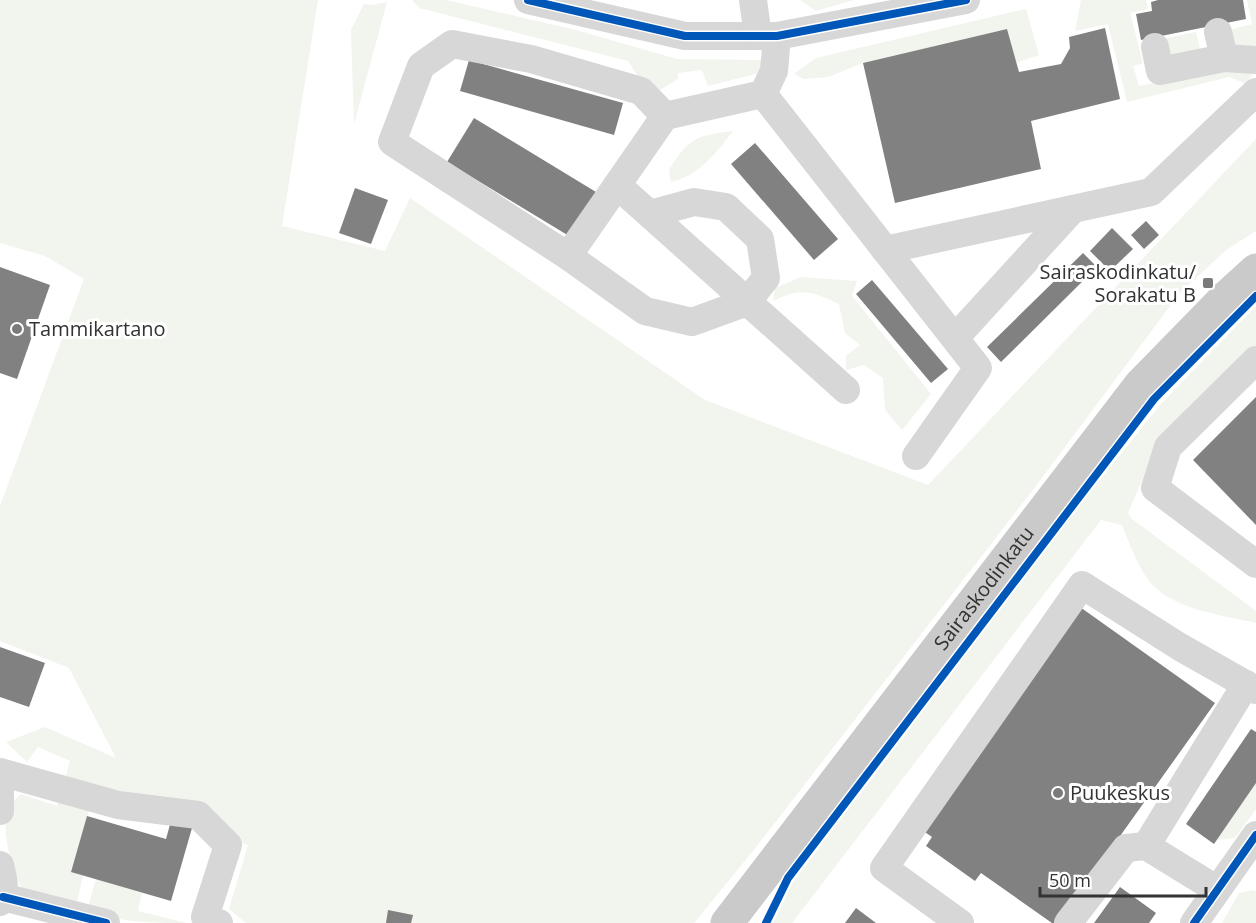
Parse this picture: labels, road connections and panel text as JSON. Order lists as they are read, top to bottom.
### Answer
{
  "streets": {
    "main road": ["Sairaskodinkatu"]
  },
  "places": {
    "transit": ["Sairaskodinkatu/ Sorakatu B"],
    "other": ["Tammikartano", "Puukeskus"]
  },
  "scale_bar": "50 m"
}
